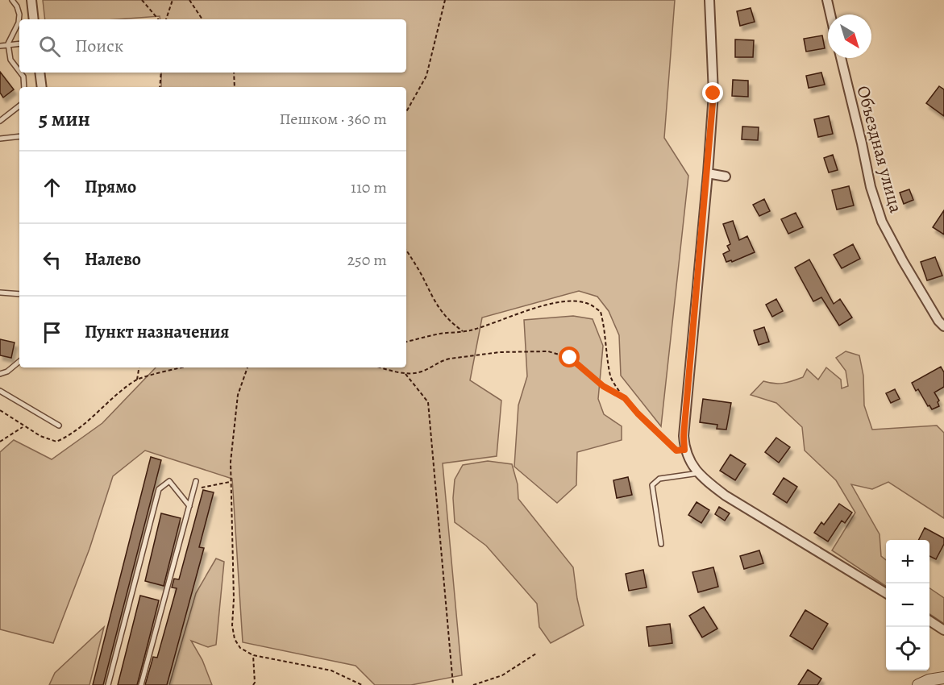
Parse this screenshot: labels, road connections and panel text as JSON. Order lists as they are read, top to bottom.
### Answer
{
  "streets": {
    "street": ["Объездная улица"]
  },
  "north": "bottom right",
  "page": {
    "search": "Поиск",
    "heading": ["5 мин", "Пешком · 360 m"],
    "list": [
      ["Прямо", "110 m"],
      ["Налево", "250 m"],
      "Пункт назначения"
    ],
    "map_buttons": ["+", "−"]
  }
}
